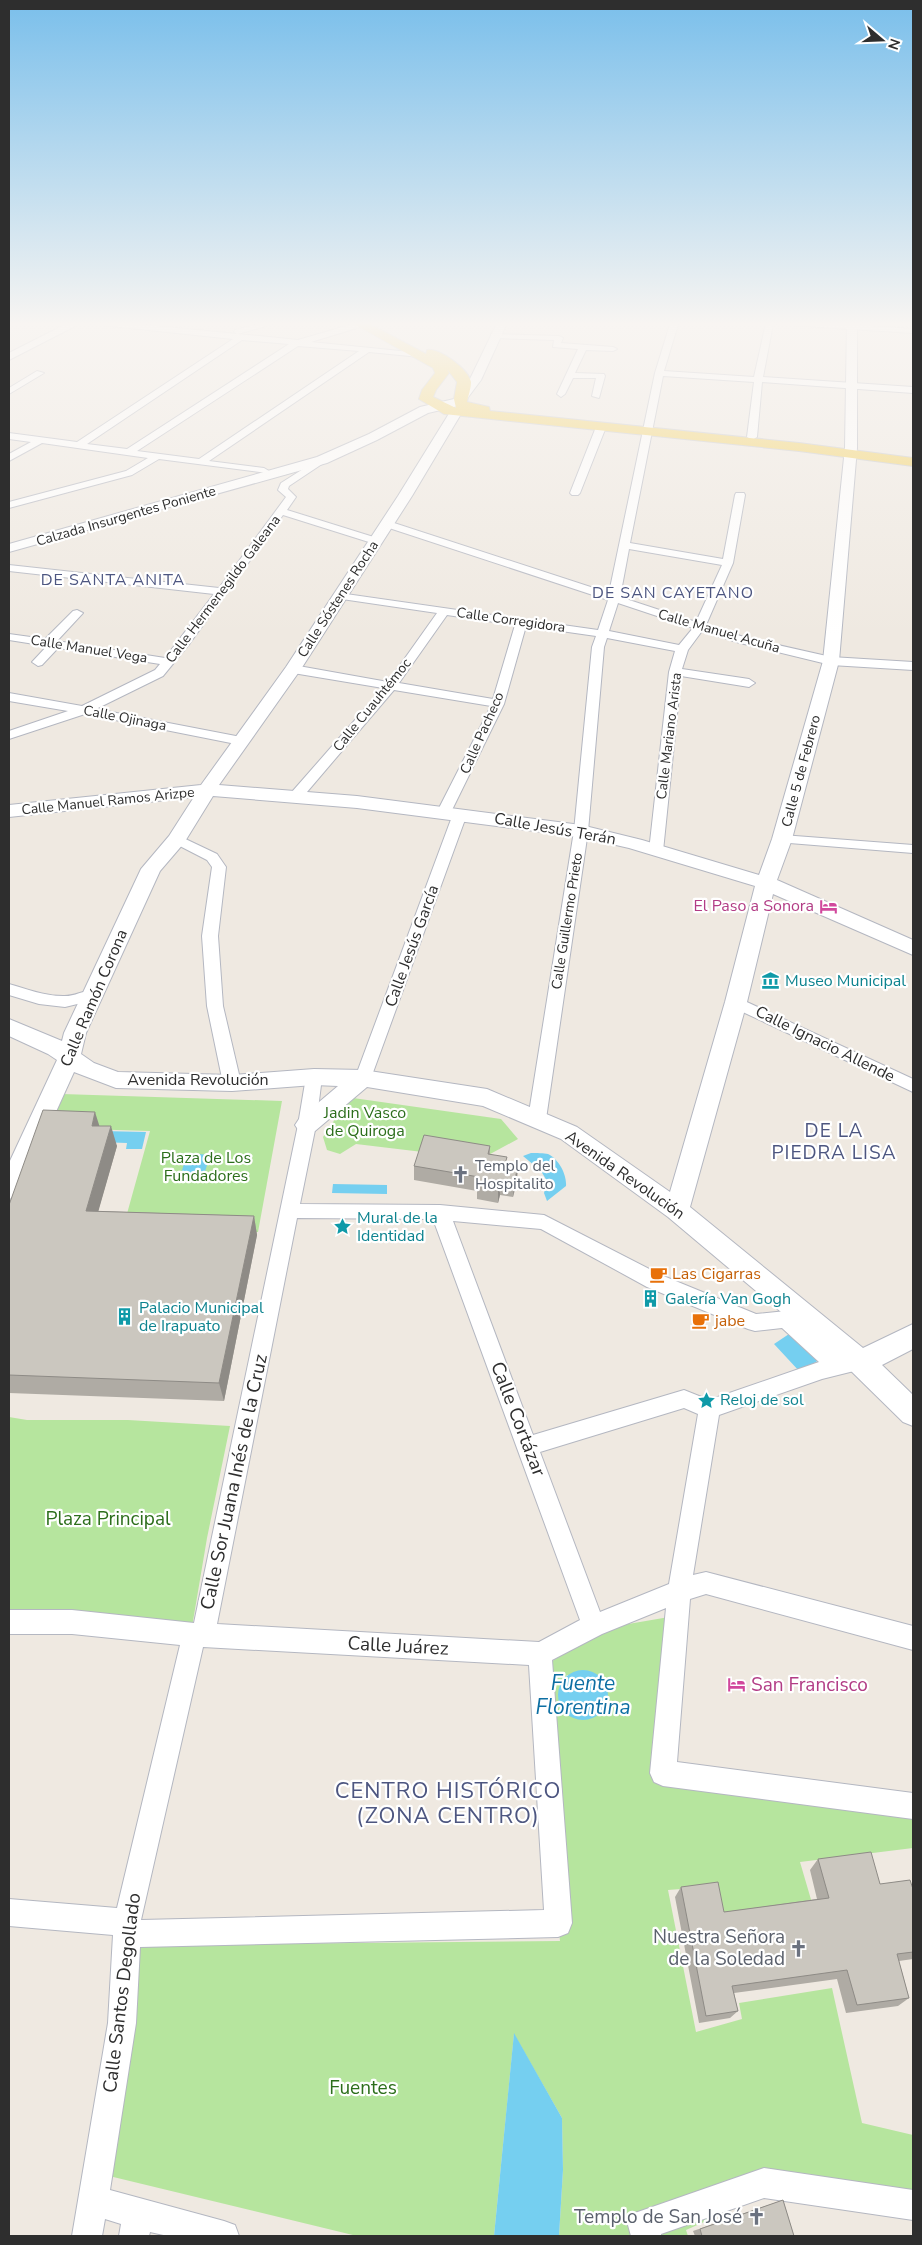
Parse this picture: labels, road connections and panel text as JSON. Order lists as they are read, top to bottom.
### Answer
{
  "streets": {
    "street": [
      "Calzada Insurgentes Poniente",
      "Calle Hermenegildo Galeana",
      "Calle Sóstenes Rocha",
      "Calle Corregidora",
      "Calle Manuel Acuña",
      "Calle Manuel Vega",
      "Calle Cuauhtémoc",
      "Calle Ojinaga",
      "Calle Pacheco",
      "Calle Mariano Arista",
      "Calle 5 de Febrero",
      "Calle Manuel Ramos Arizpe",
      "Calle Jesús Terán",
      "Calle Guillermo Prieto",
      "Calle Jesús García",
      "Calle Ramón Corona",
      "Calle Ignacio Allende",
      "Avenida Revolución",
      "Calle Cortázar",
      "Calle Sor Juana Inés de la Cruz",
      "Calle Juárez",
      "Calle Santos Degollado"
    ]
  },
  "crossings": [
    ["Calzada Insurgentes Poniente", "Calle Hermenegildo Galeana"],
    ["Calle Hermenegildo Galeana", "Calle Manuel Vega"],
    ["Calle Hermenegildo Galeana", "Calle Ojinaga"],
    ["Calle Sóstenes Rocha", "Calle Corregidora"],
    ["Calle Sóstenes Rocha", "Calle Manuel Acuña"],
    ["Calle Sóstenes Rocha", "Calle Ojinaga"],
    ["Calle Sóstenes Rocha", "Calle Manuel Ramos Arizpe"],
    ["Calle Sóstenes Rocha", "Calle Jesús Terán"],
    ["Calle Sóstenes Rocha", "Calle Ramón Corona"],
    ["Calle Corregidora", "Calle Cuauhtémoc"],
    ["Calle Corregidora", "Calle Pacheco"],
    ["Calle Corregidora", "Calle Mariano Arista"],
    ["Calle Corregidora", "Calle Guillermo Prieto"],
    ["Calle Manuel Acuña", "Calle Mariano Arista"],
    ["Calle Manuel Acuña", "Calle 5 de Febrero"],
    ["Calle Manuel Acuña", "Calle Guillermo Prieto"],
    ["Calle Cuauhtémoc", "Calle Jesús Terán"],
    ["Calle Pacheco", "Calle Jesús Terán"],
    ["Calle Pacheco", "Calle Jesús García"],
    ["Calle Mariano Arista", "Calle Jesús Terán"],
    ["Calle 5 de Febrero", "Calle Jesús Terán"],
    ["Calle 5 de Febrero", "Calle Ignacio Allende"],
    ["Calle 5 de Febrero", "Avenida Revolución"],
    ["Calle Manuel Ramos Arizpe", "Calle Jesús Terán"],
    ["Calle Manuel Ramos Arizpe", "Calle Ramón Corona"],
    ["Calle Jesús Terán", "Calle Guillermo Prieto"],
    ["Calle Jesús Terán", "Calle Jesús García"],
    ["Calle Jesús Terán", "Calle Ramón Corona"],
    ["Calle Guillermo Prieto", "Avenida Revolución"],
    ["Calle Jesús García", "Avenida Revolución"],
    ["Calle Ramón Corona", "Avenida Revolución"],
    ["Avenida Revolución", "Calle Sor Juana Inés de la Cruz"],
    ["Calle Sor Juana Inés de la Cruz", "Calle Juárez"],
    ["Calle Sor Juana Inés de la Cruz", "Calle Santos Degollado"],
    ["Calle Juárez", "Calle Santos Degollado"]
  ],
  "districts": [
    "DE SANTA ANITA",
    "DE SAN CAYETANO",
    "DE LA PIEDRA LISA",
    "CENTRO HISTÓRICO (ZONA CENTRO)"
  ],
  "water": ["Fuente Florentina"],
  "parks": [
    "Jadin Vasco de Quiroga",
    "Plaza de Los Fundadores",
    "Plaza Principal",
    "Fuentes"
  ],
  "places": {
    "hotel": ["El Paso a Sonora", "San Francisco"],
    "museum": ["Museo Municipal"],
    "church": ["Templo del Hospitalito", "Nuestra Señora de la Soledad", "Templo de San José"],
    "place": ["Mural de la Identidad", "Reloj de sol"],
    "cafe": ["Las Cigarras", "jabe"],
    "building": ["Galería Van Gogh", "Palacio Municipal de Irapuato"]
  },
  "north": "right"
}
